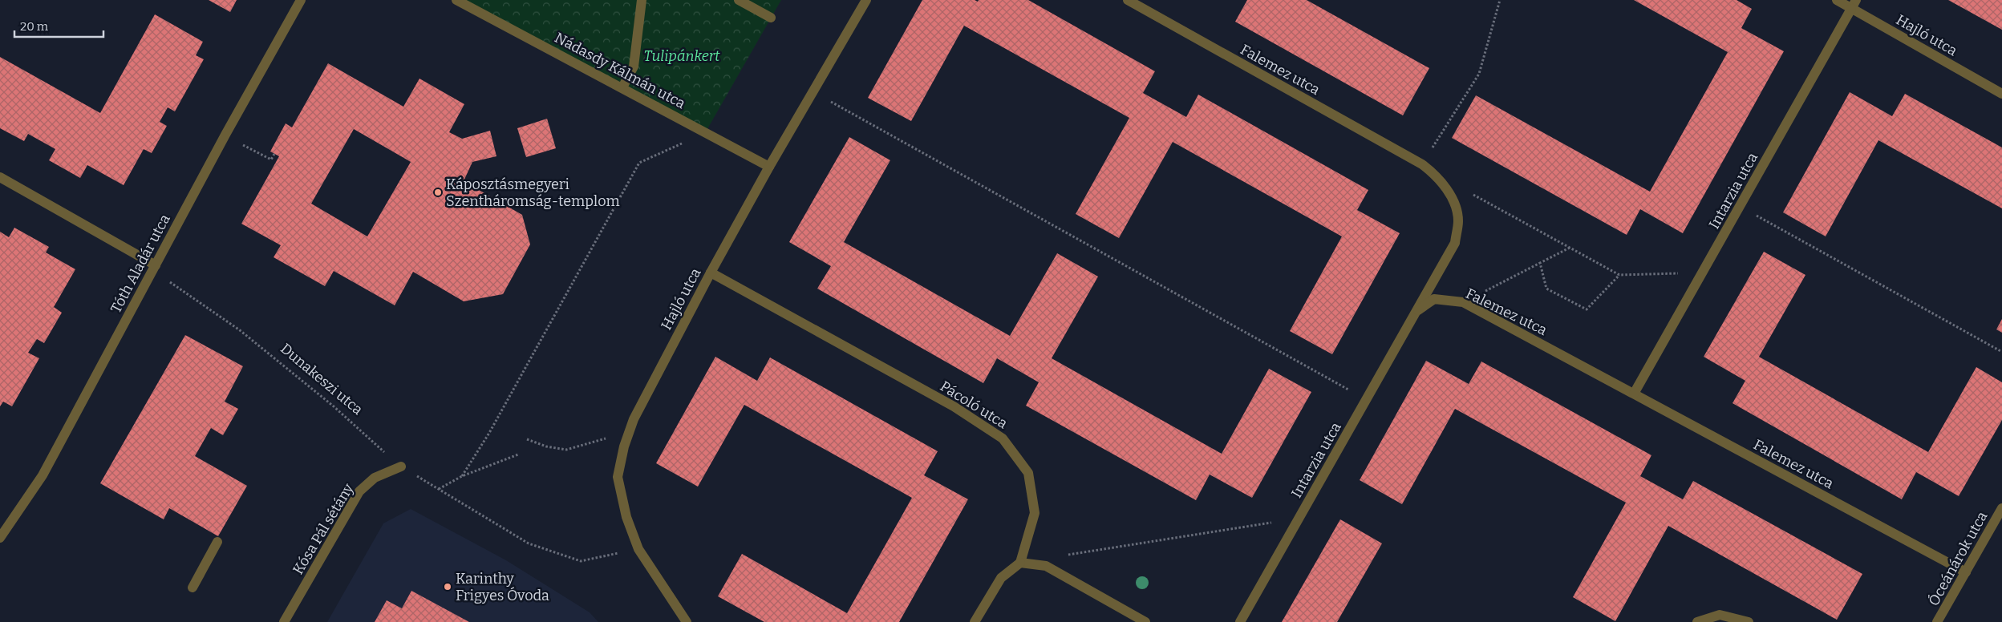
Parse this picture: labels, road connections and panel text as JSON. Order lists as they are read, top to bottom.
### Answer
{
  "streets": {
    "street": [
      "Hajló utca",
      "Falemez utca",
      "Nádasdy Kálmán utca",
      "Intarzia utca",
      "Tóth Aladár utca",
      "Pácoló utca",
      "Kósa Pál sétány",
      "Óceánárok utca"
    ],
    "path": ["Dunakeszi utca"]
  },
  "crossings": [
    ["Hajló utca", "Nádasdy Kálmán utca"],
    ["Hajló utca", "Intarzia utca"],
    ["Hajló utca", "Dunakeszi utca"],
    ["Hajló utca", "Pácoló utca"],
    ["Falemez utca", "Intarzia utca"],
    ["Falemez utca", "Óceánárok utca"],
    ["Tóth Aladár utca", "Dunakeszi utca"],
    ["Dunakeszi utca", "Kósa Pál sétány"]
  ],
  "parks": ["Tulipánkert"],
  "places": ["Káposztásmegyeri Szentháromság-templom", "Karinthy Frigyes Óvoda"],
  "scale_bar": "20 m"
}
